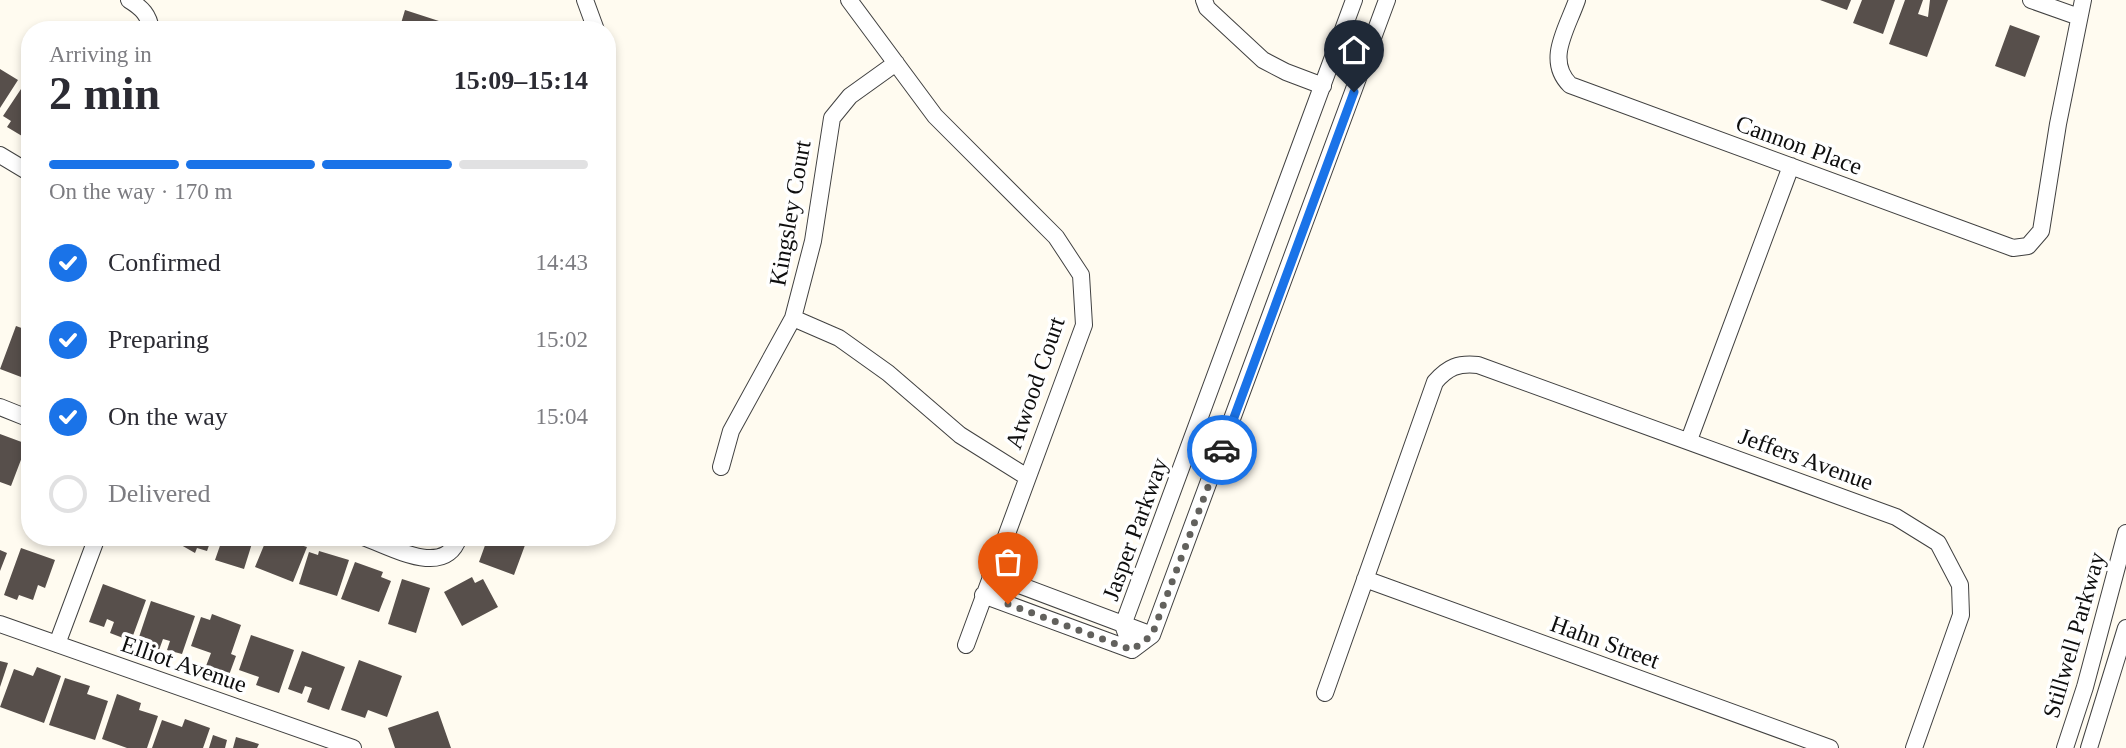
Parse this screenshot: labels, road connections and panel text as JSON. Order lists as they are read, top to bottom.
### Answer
{
  "streets": {
    "street": [
      "Cannon Place",
      "Kingsley Court",
      "Atwood Court",
      "Jeffers Avenue",
      "Jasper Parkway",
      "Stillwell Parkway",
      "Hahn Street",
      "Elliot Avenue"
    ]
  },
  "crossings": [
    ["Kingsley Court", "Atwood Court"],
    ["Jeffers Avenue", "Hahn Street"]
  ],
  "page": {
    "heading": ["2 min", "Arriving in", "15:09–15:14"],
    "bar": "On the way · 170 m",
    "list": [
      ["Confirmed", "14:43"],
      ["Preparing", "15:02"],
      ["On the way", "15:04"],
      "Delivered"
    ]
  }
}
